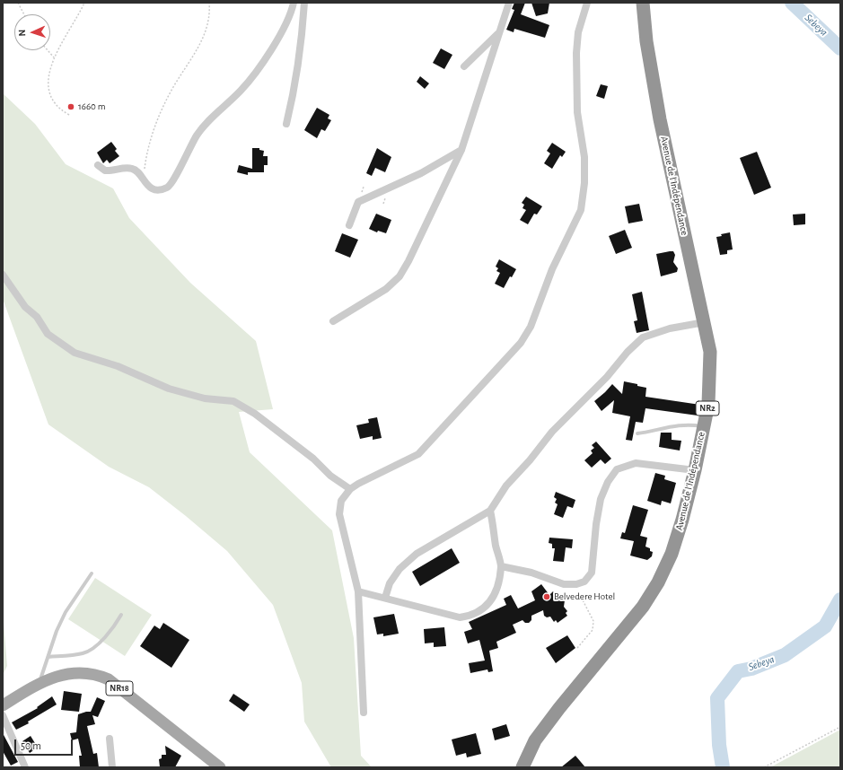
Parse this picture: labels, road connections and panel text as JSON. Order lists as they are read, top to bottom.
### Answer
{
  "streets": {
    "highway": ["Avenue de l'Indépendance", "NR2"],
    "main road": ["NR18"]
  },
  "water": ["Sebeya"],
  "places": ["1660 m", "Belvedere Hotel"],
  "scale_bar": "50 m",
  "north": "left"
}
